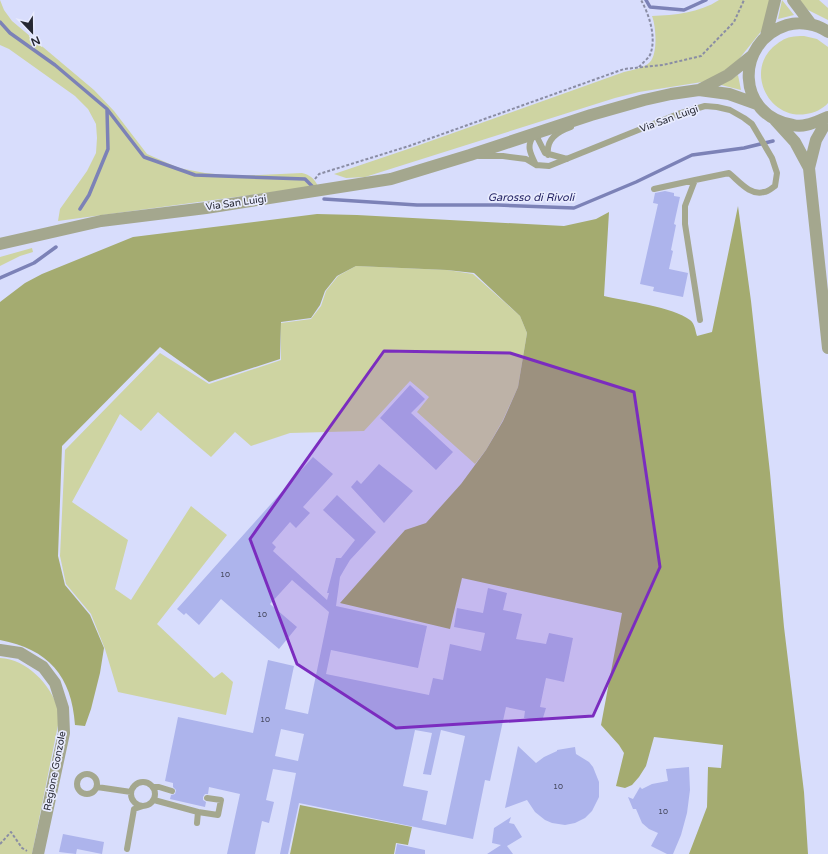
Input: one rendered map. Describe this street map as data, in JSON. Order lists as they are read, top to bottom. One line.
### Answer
{"streets":{"street":["Via San Luigi","Regione Gonzole"]},"water":["Garosso di Rivoli"],"house_numbers":["10","10","10","10","10"],"north":"bottom"}
